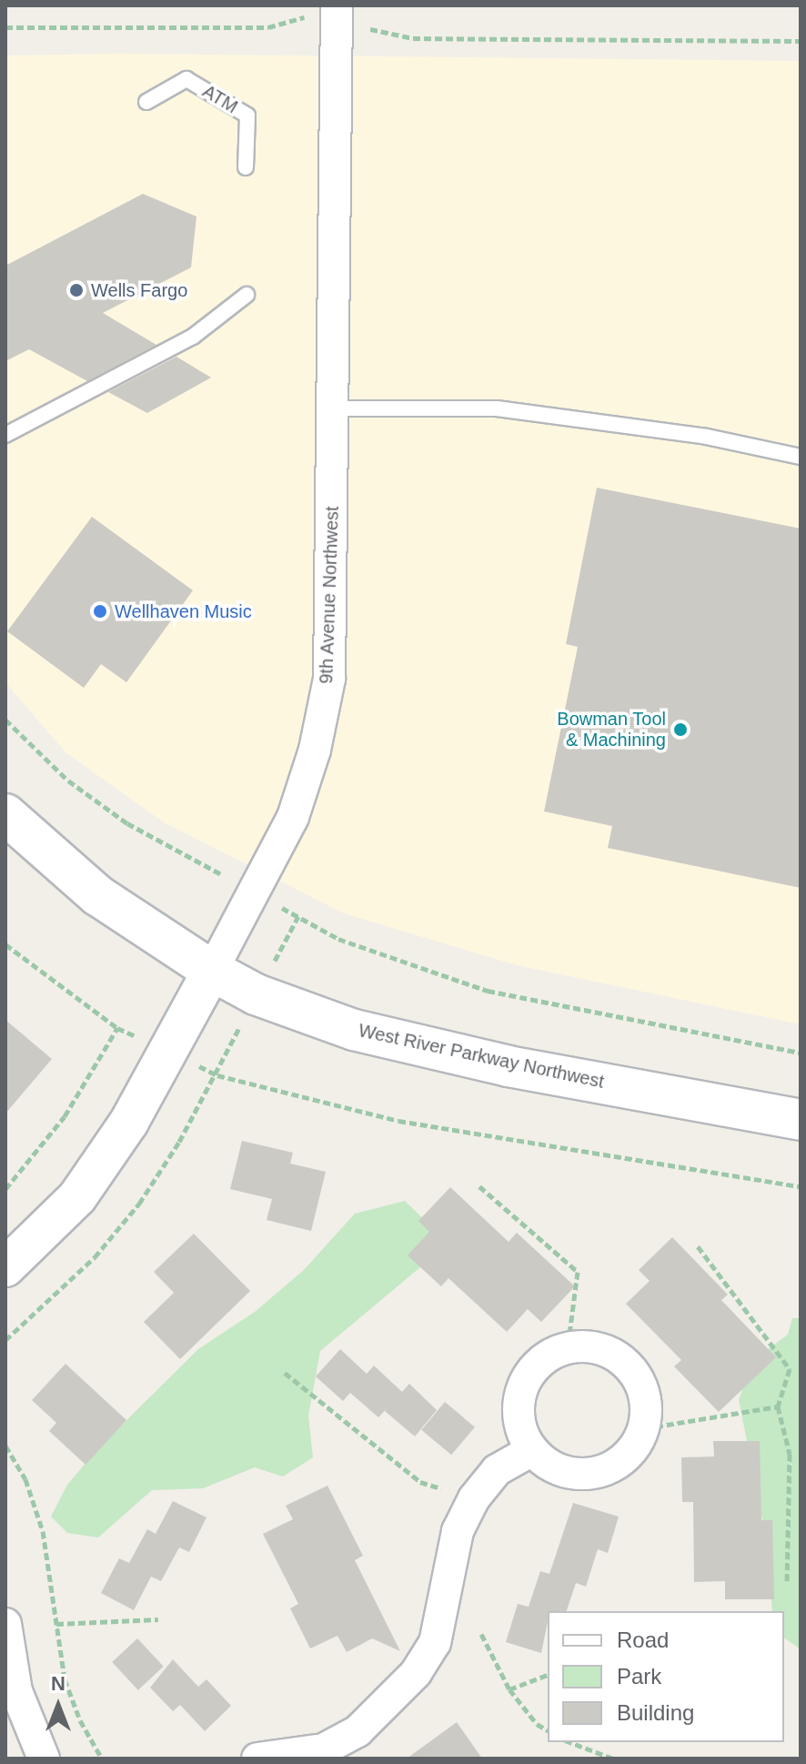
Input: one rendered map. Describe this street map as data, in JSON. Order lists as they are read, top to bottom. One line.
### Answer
{"streets":{"main road":["West River Parkway Northwest"],"street":["9th Avenue Northwest"],"lane":["ATM"]},"crossings":[["9th Avenue Northwest","West River Parkway Northwest"]],"places":["Wells Fargo","Wellhaven Music","Bowman Tool & Machining"],"legend":["Road","Park","Building"],"north":"top"}
